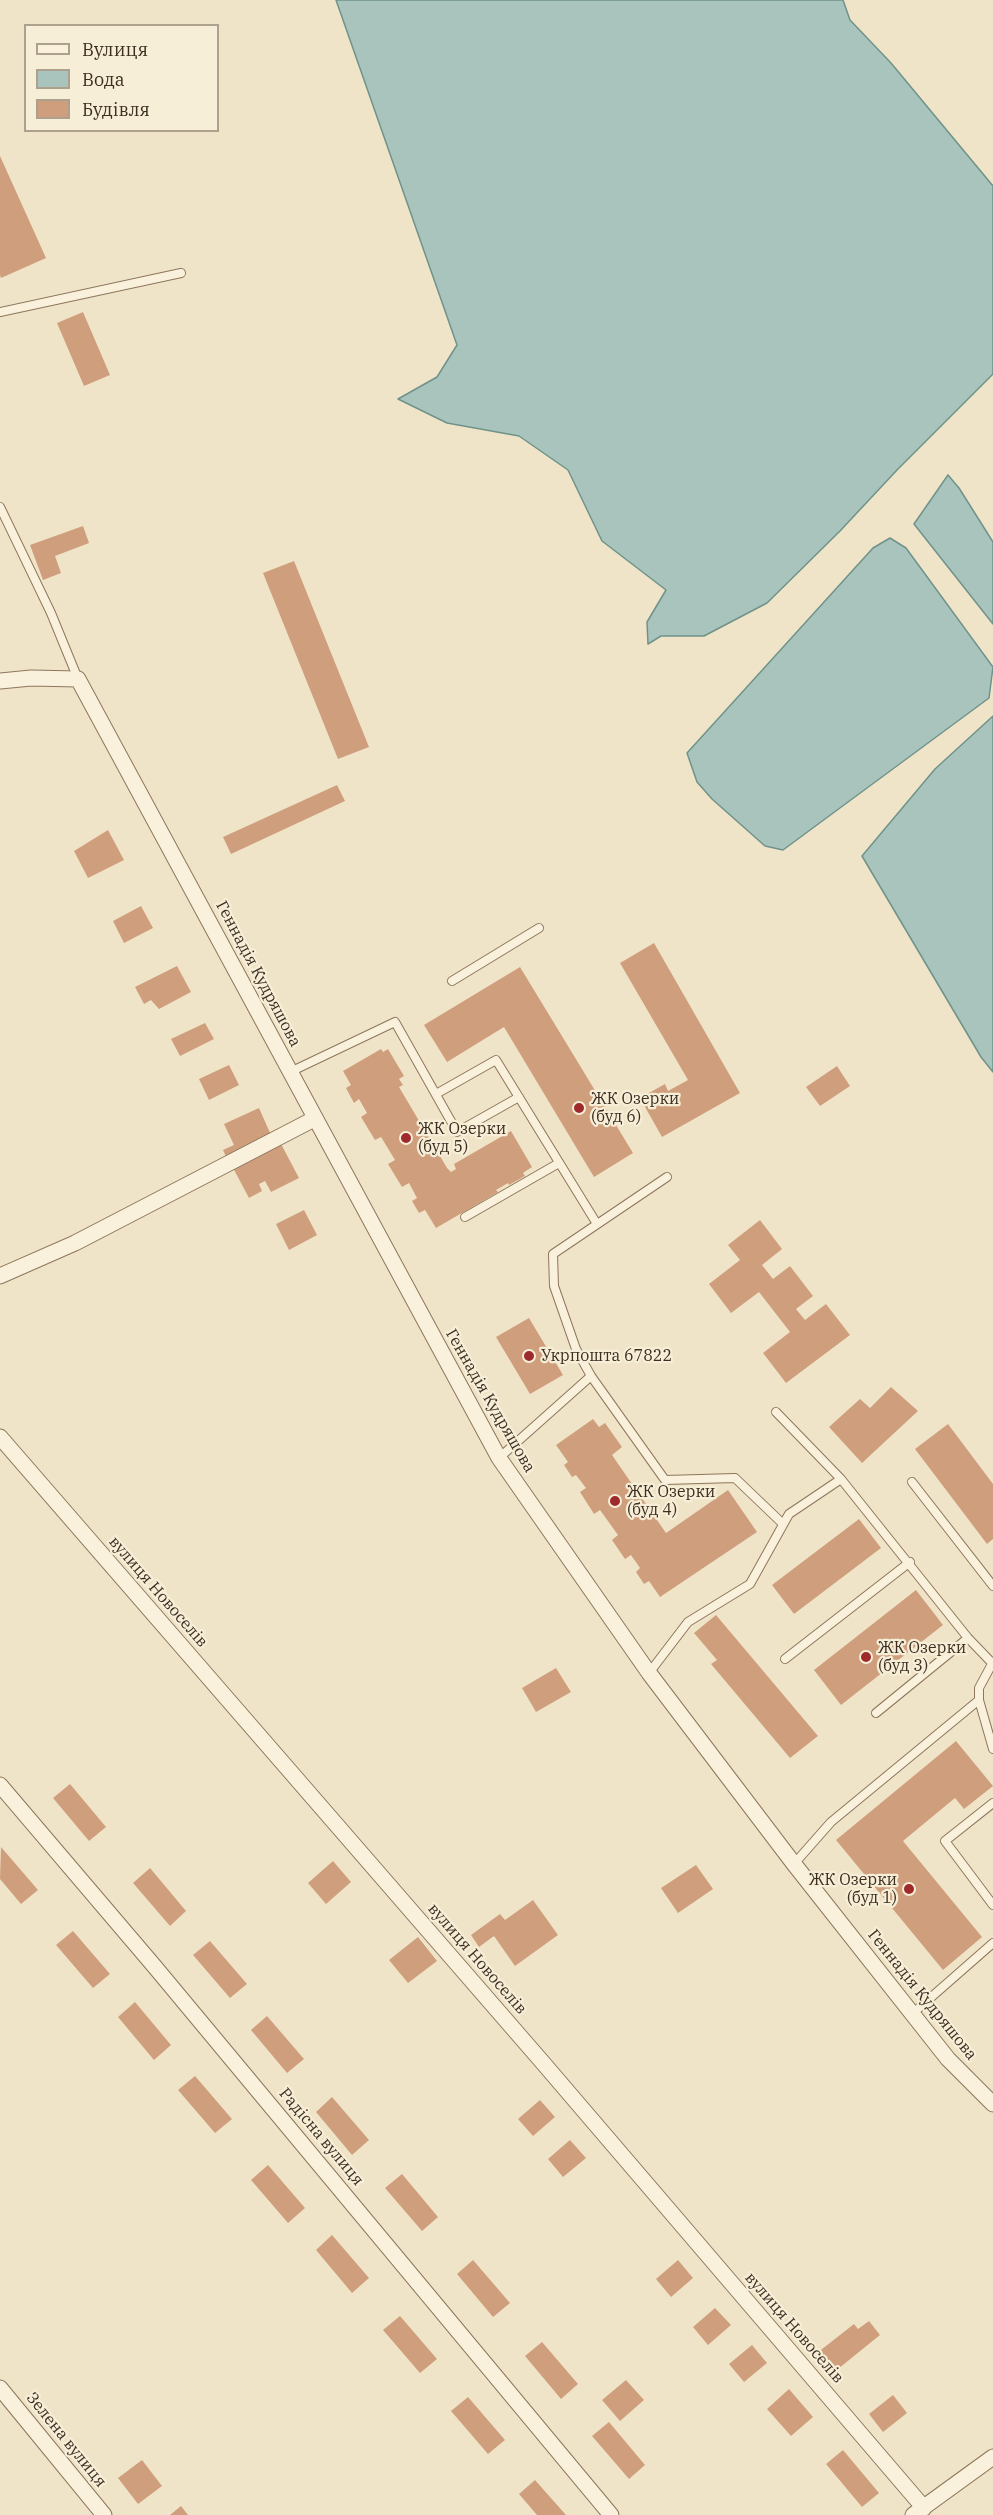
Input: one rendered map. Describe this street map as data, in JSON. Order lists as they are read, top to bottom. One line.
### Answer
{"streets":{"street":["Геннадія Кудряшова","вулиця Новоселів","Радісна вулиця","Зелена вулиця"]},"places":["ЖК Озерки (буд 6)","ЖК Озерки (буд 5)","Укрпошта 67822","ЖК Озерки (буд 4)","ЖК Озерки (буд 3)","ЖК Озерки (буд 1)"],"legend":["Вулиця","Вода","Будівля"]}
